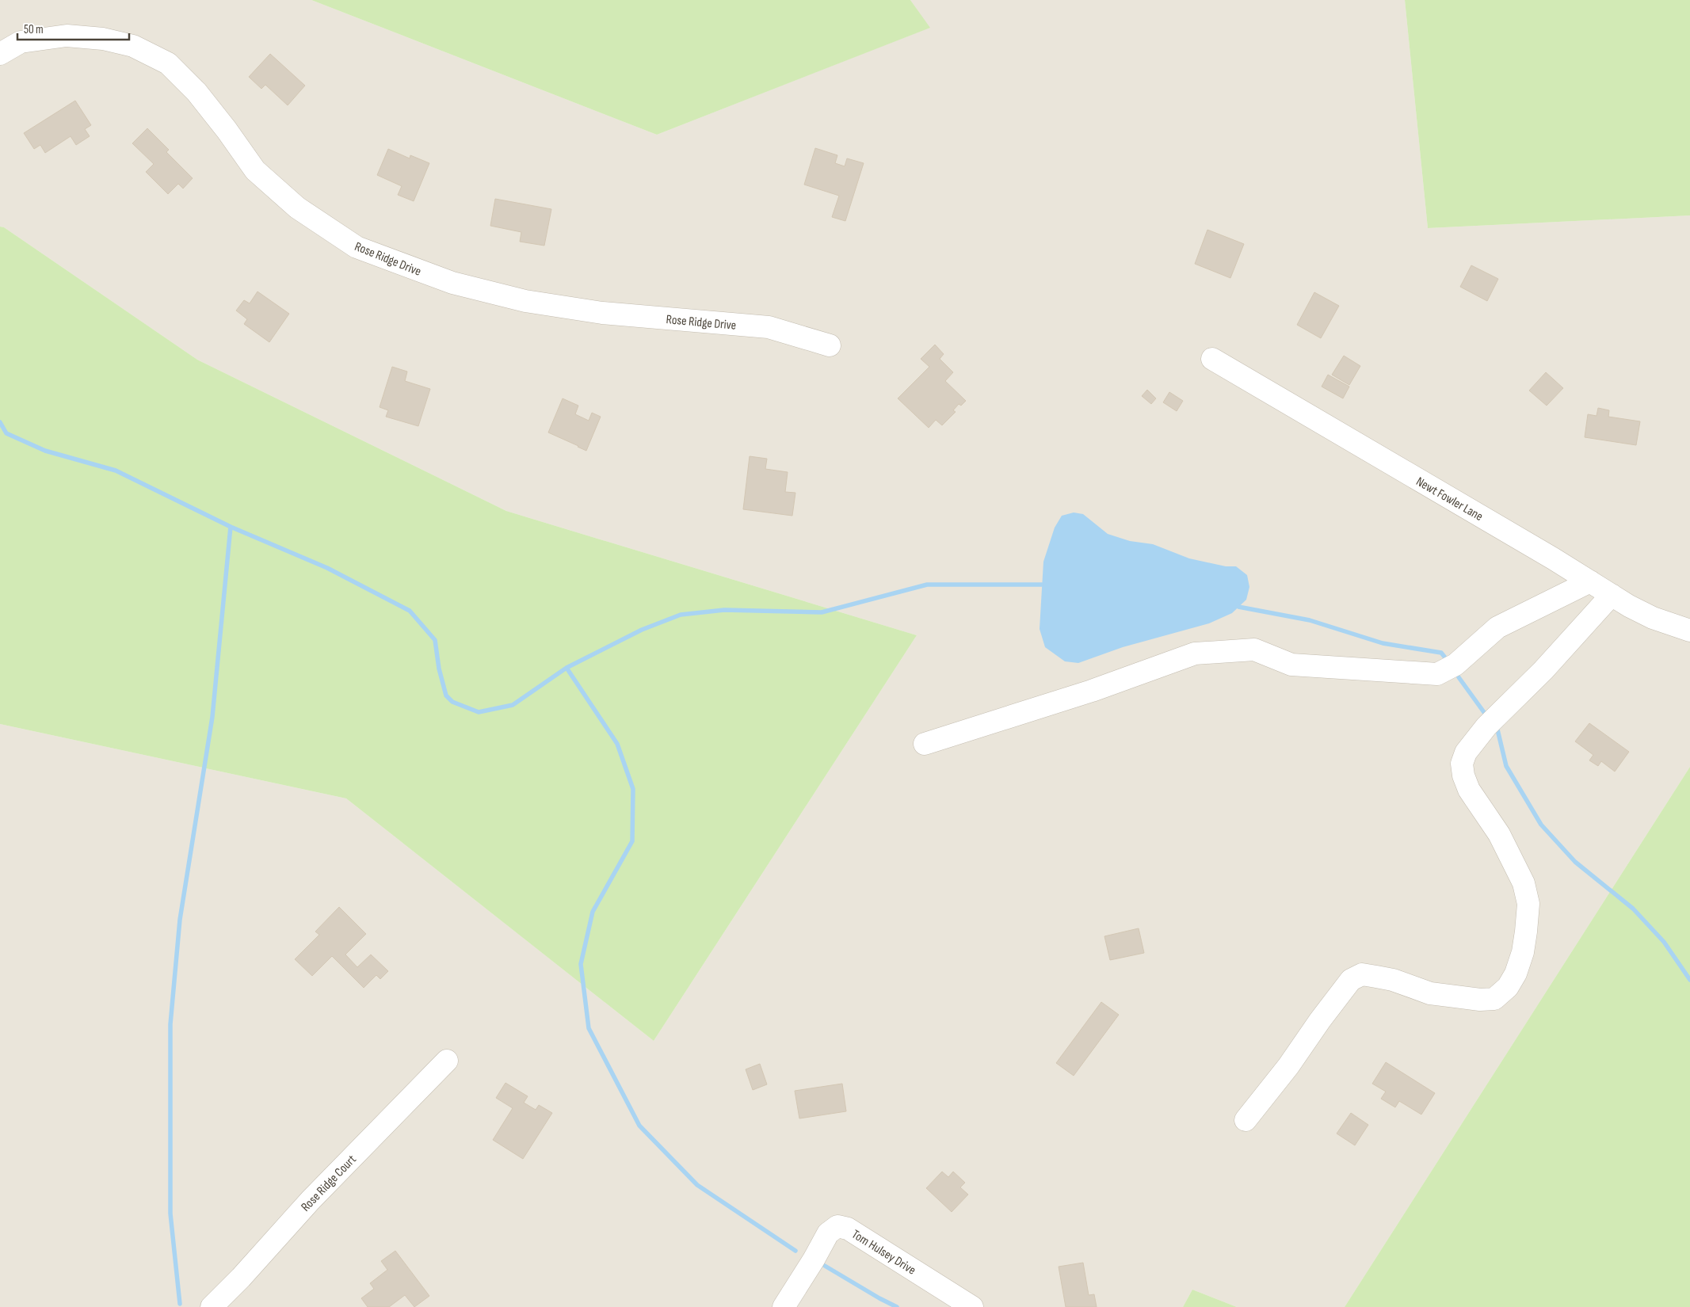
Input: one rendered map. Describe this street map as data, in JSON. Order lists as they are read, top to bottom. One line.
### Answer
{"streets":{"street":["Rose Ridge Drive","Newt Fowler Lane","Rose Ridge Court","Tom Hulsey Drive"]},"scale_bar":"50 m"}
